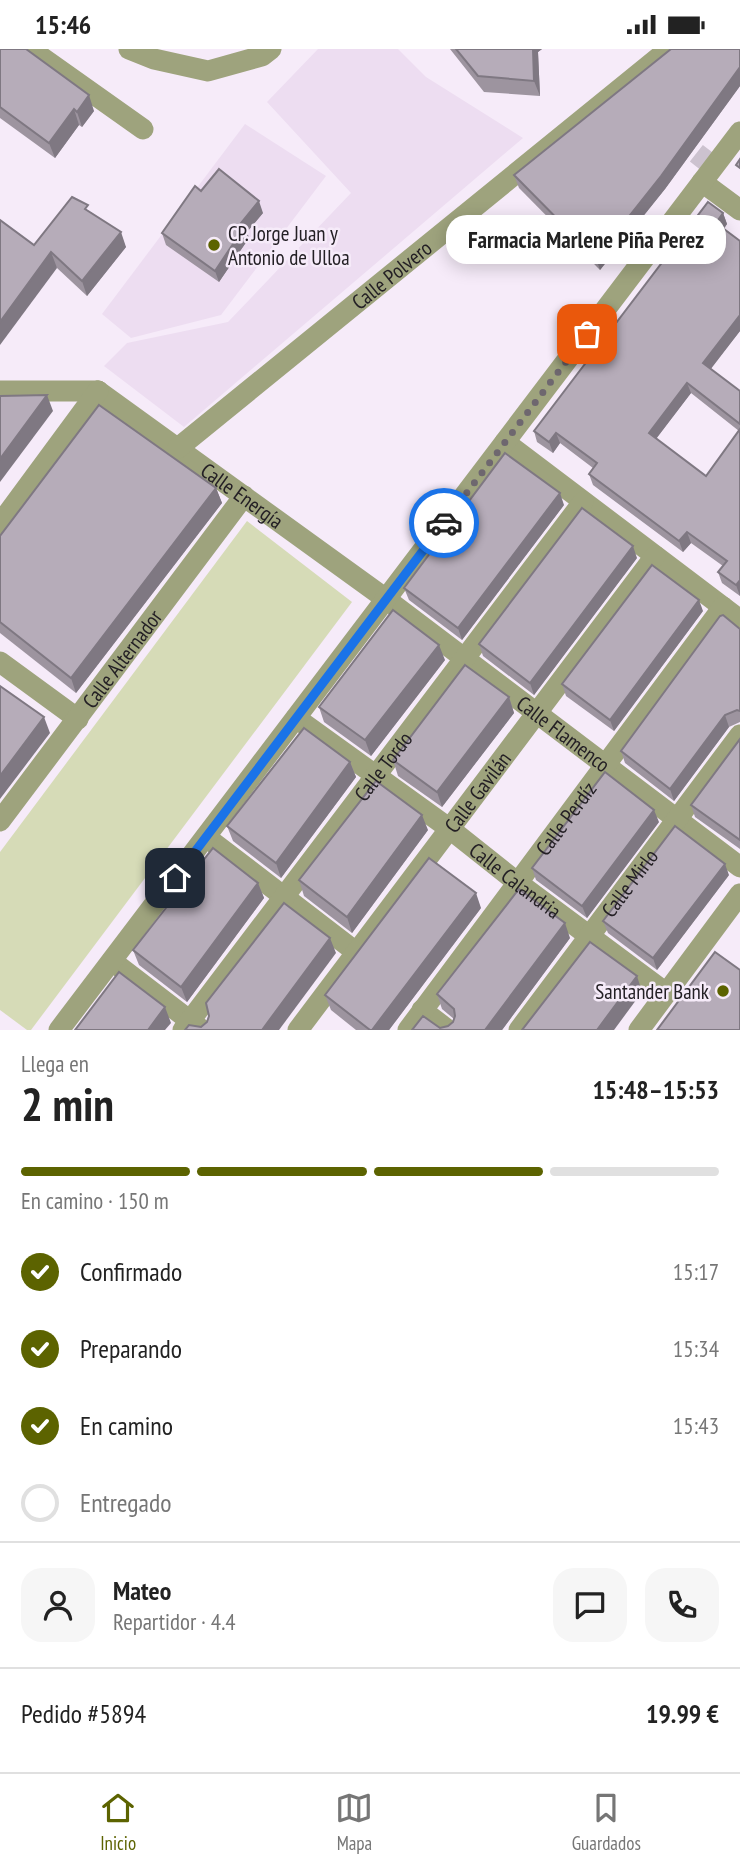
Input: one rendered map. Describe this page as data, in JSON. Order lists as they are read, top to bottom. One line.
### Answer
{"streets":{"street":["Calle Polvero","Calle Energía","Calle Alternador","Calle Flamenco","Calle Tordo","Calle Gavilán","Calle Perdíz","Calle Calandria","Calle Mirlo"]},"crossings":[["Calle Polvero","Calle Energía"],["Calle Energía","Calle Alternador"],["Calle Energía","Calle Flamenco"],["Calle Flamenco","Calle Tordo"],["Calle Flamenco","Calle Gavilán"],["Calle Flamenco","Calle Perdíz"],["Calle Flamenco","Calle Mirlo"],["Calle Tordo","Calle Calandria"],["Calle Gavilán","Calle Calandria"],["Calle Perdíz","Calle Calandria"],["Calle Calandria","Calle Mirlo"]],"places":["CP. Jorge Juan y Antonio de Ulloa","Farmacia Marlene Piña Perez","Santander Bank"],"page":{"status":"15:46","bubble":"Farmacia Marlene Piña Perez","heading":["2 min","Llega en","15:48–15:53"],"panel":["Mateo","Repartidor · 4.4","Pedido #5894","19.99 €"],"bar":"En camino · 150 m","list":[["Confirmado","15:17"],["Preparando","15:34"],["En camino","15:43"],"Entregado"],"tabs":["Inicio","Mapa","Guardados"]}}
